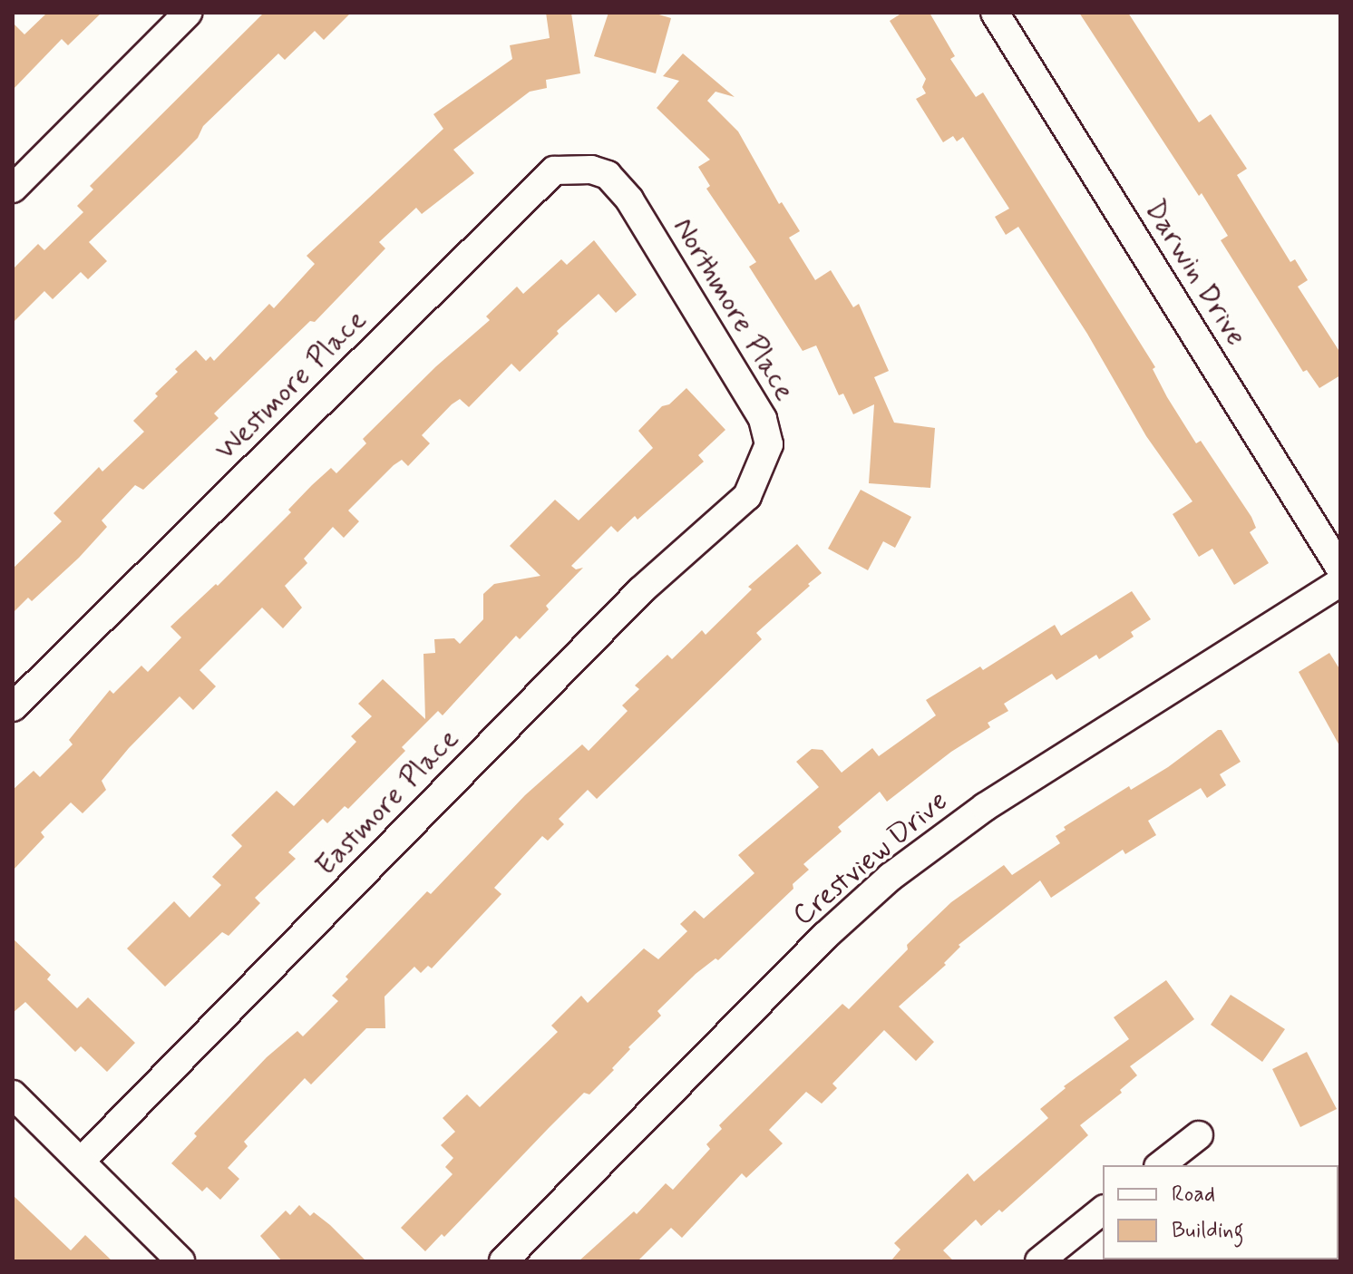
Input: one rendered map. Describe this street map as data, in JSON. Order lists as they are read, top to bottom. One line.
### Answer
{"streets":{"street":["Darwin Drive","Northmore Place","Westmore Place","Eastmore Place","Crestview Drive"]},"crossings":[["Northmore Place","Westmore Place"],["Northmore Place","Eastmore Place"]],"legend":["Road","Building"]}
